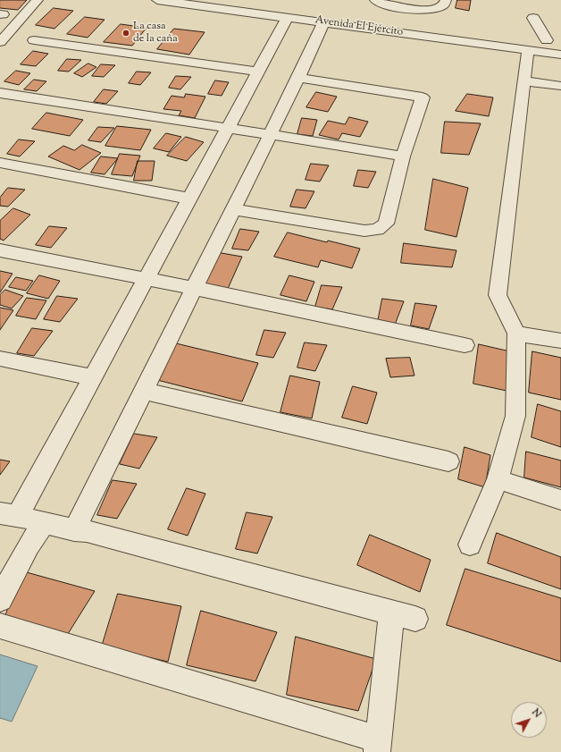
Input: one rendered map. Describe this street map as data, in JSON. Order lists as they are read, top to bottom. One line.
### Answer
{"streets":{"street":["Avenida El Ejército"]},"places":["La casa de la caña"],"north":"top right"}
